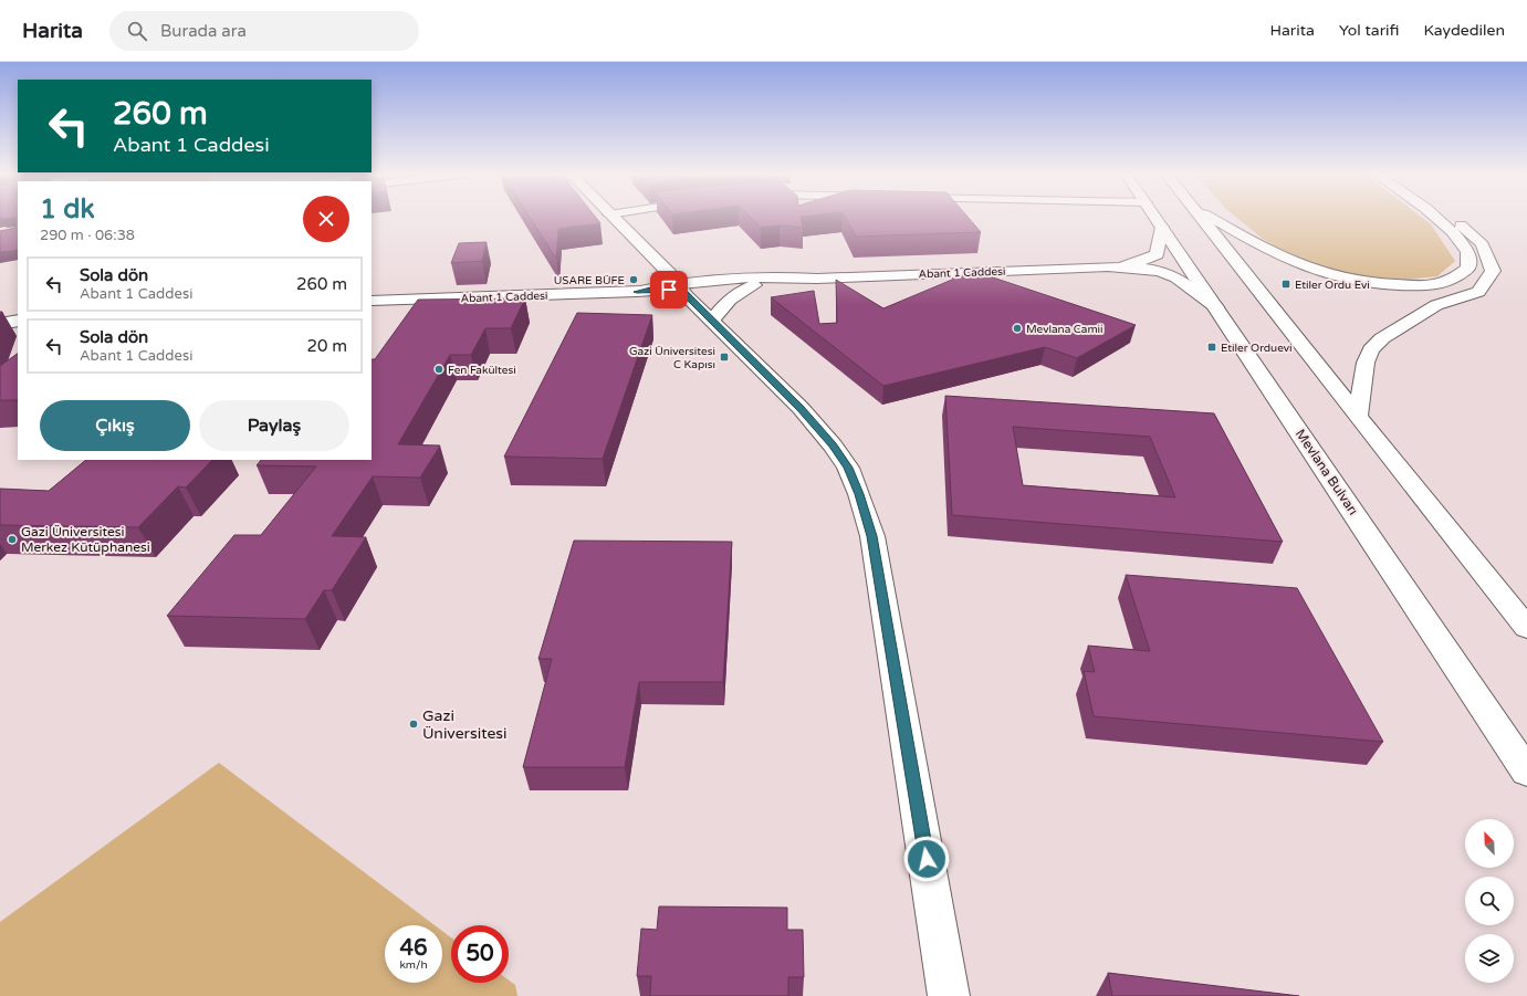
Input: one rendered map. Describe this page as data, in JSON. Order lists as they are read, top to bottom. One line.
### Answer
{"streets":{"main road":["Abant 1 Caddesi","Mevlana Bulvarı"]},"crossings":[["Abant 1 Caddesi","Mevlana Bulvarı"]],"places":{"other":["USARE BÜFE","Mevlana Camii","Fen Fakültesi","Gazi Üniversitesi Merkez Kütüphanesi","Gazi Üniversitesi"],"transit":["Etiler Ordu Evi","Etiler Orduevi","Gazi Üniversitesi C Kapısı"]},"north":"top left","page":{"header":"Harita","search":"Burada ara","nav":["Harita","Yol tarifi","Kaydedilen"],"turn":["260 m","Abant 1 Caddesi"],"heading":["1 dk","290 m · 06:38"],"list":[{"name":"Sola dön","note":"Abant 1 Caddesi","value":"260 m"},{"name":"Sola dön","note":"Abant 1 Caddesi","value":"20 m"}],"buttons":["Çıkış","Paylaş"],"speed":"46 km/h","limit":"50"}}
